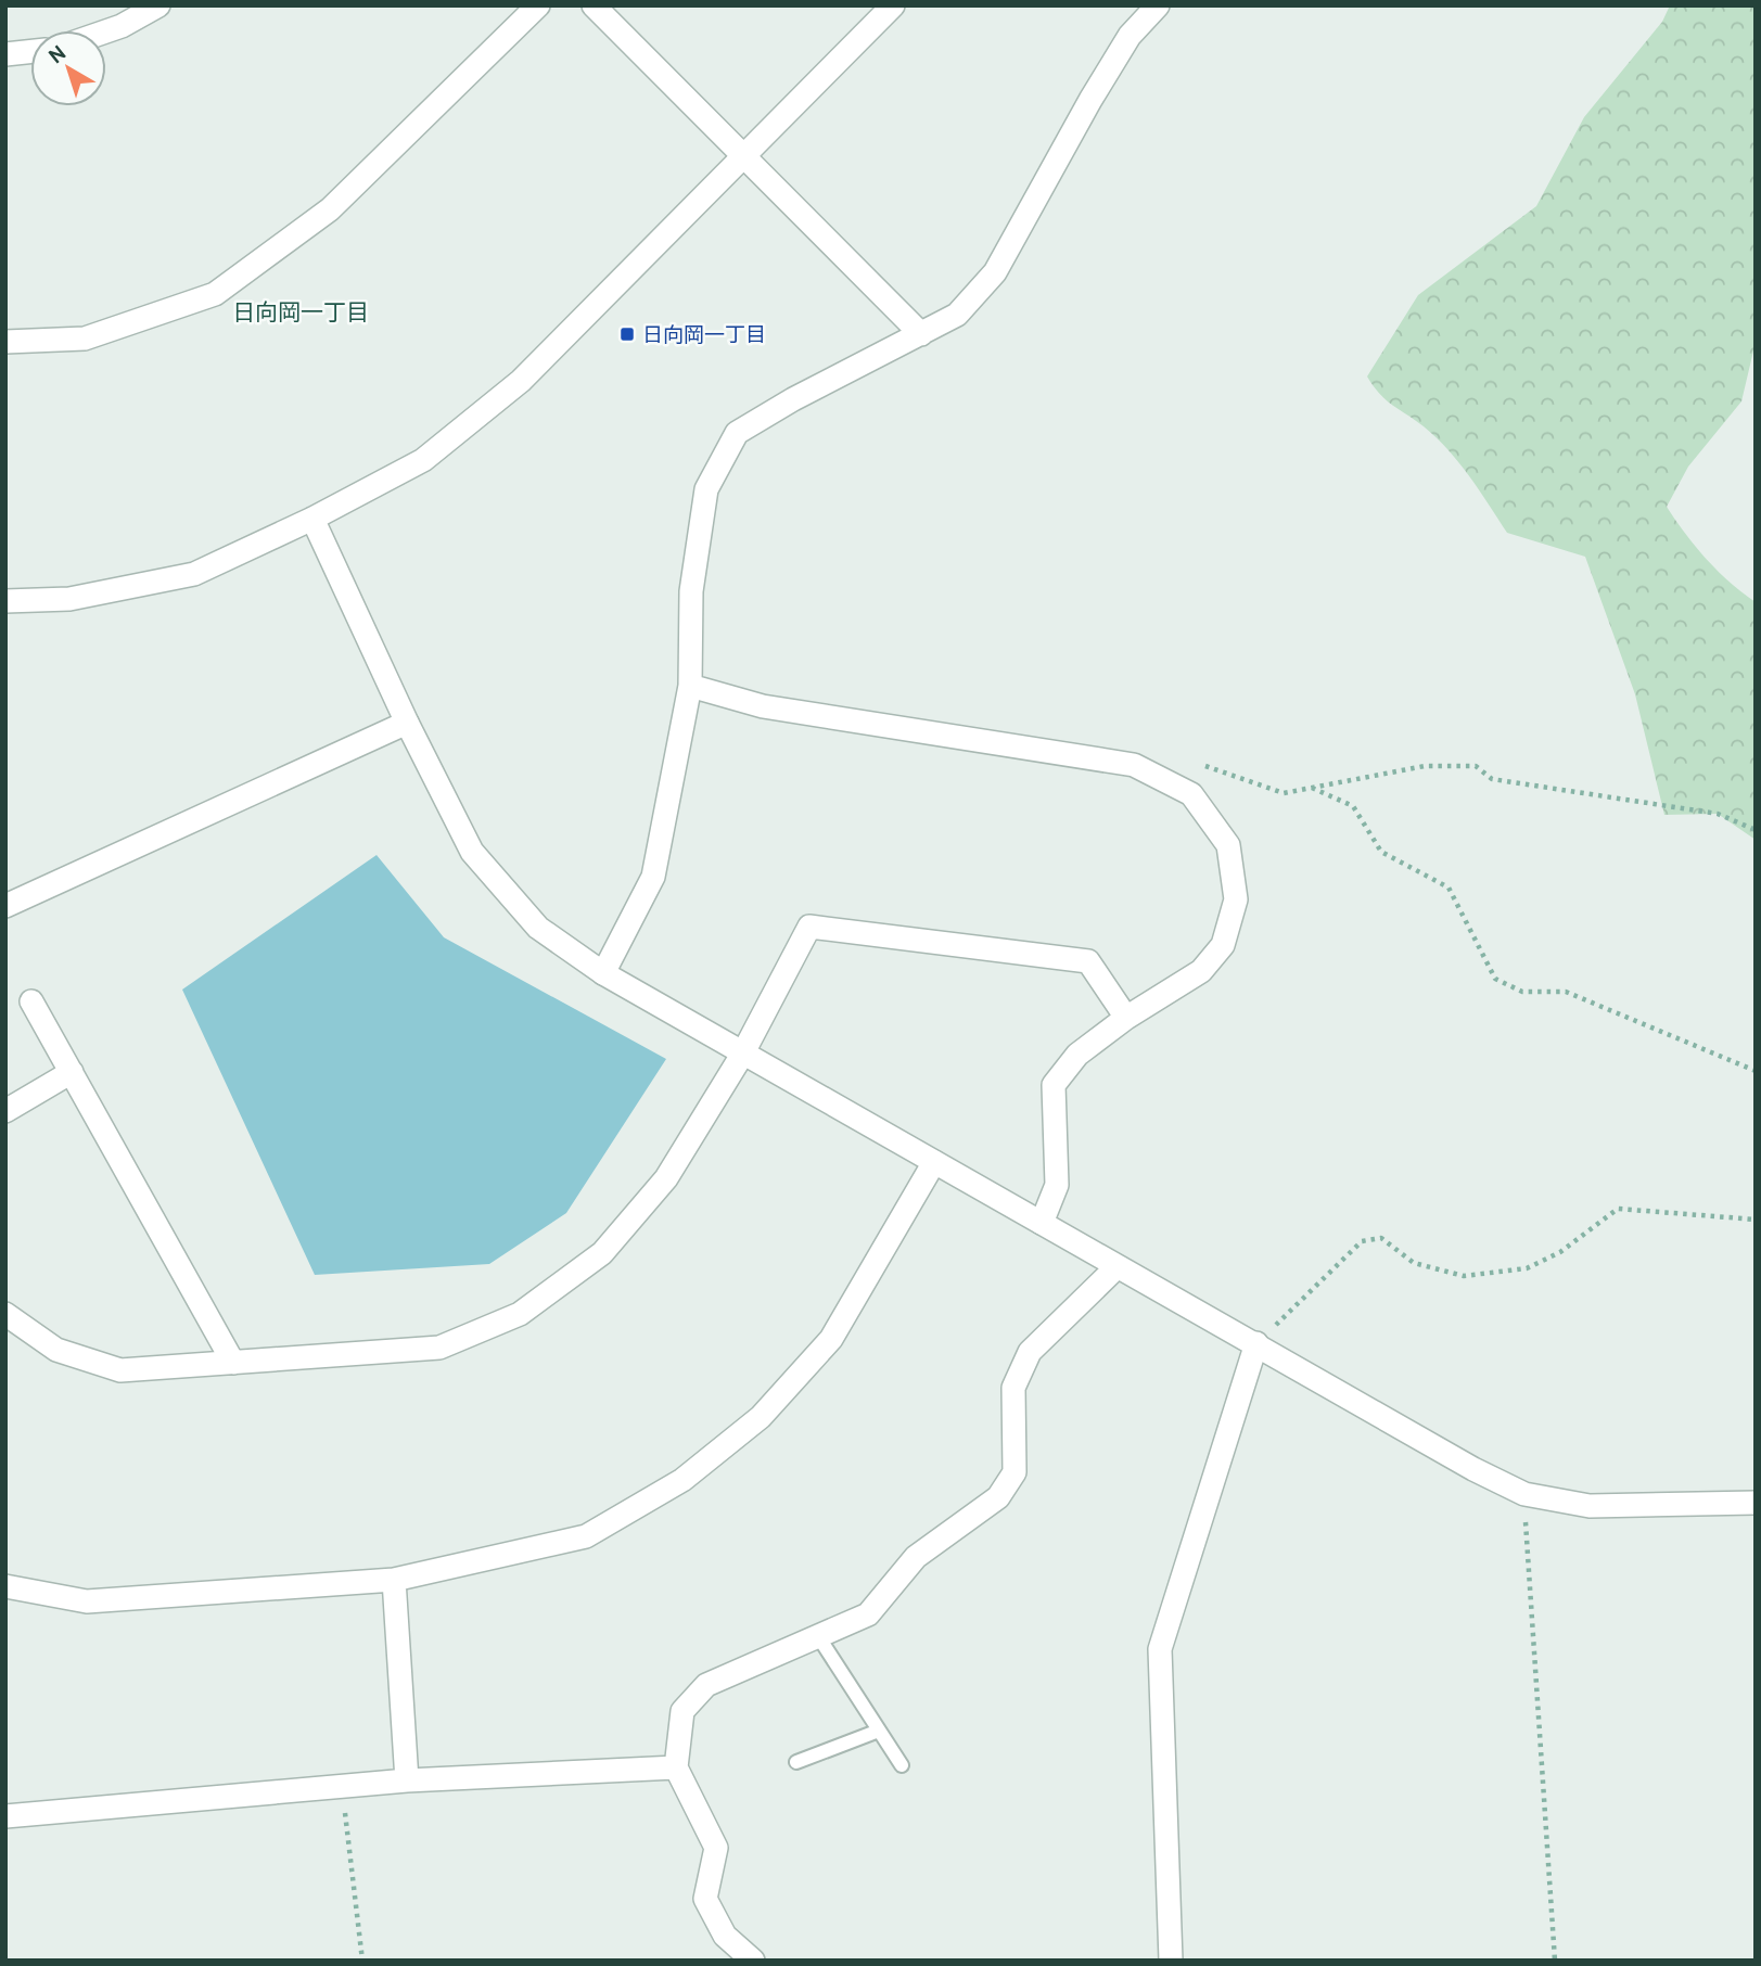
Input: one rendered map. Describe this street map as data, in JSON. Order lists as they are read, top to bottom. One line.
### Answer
{"districts":["日向岡一丁目"],"places":{"transit":["日向岡一丁目"]},"north":"top left"}
